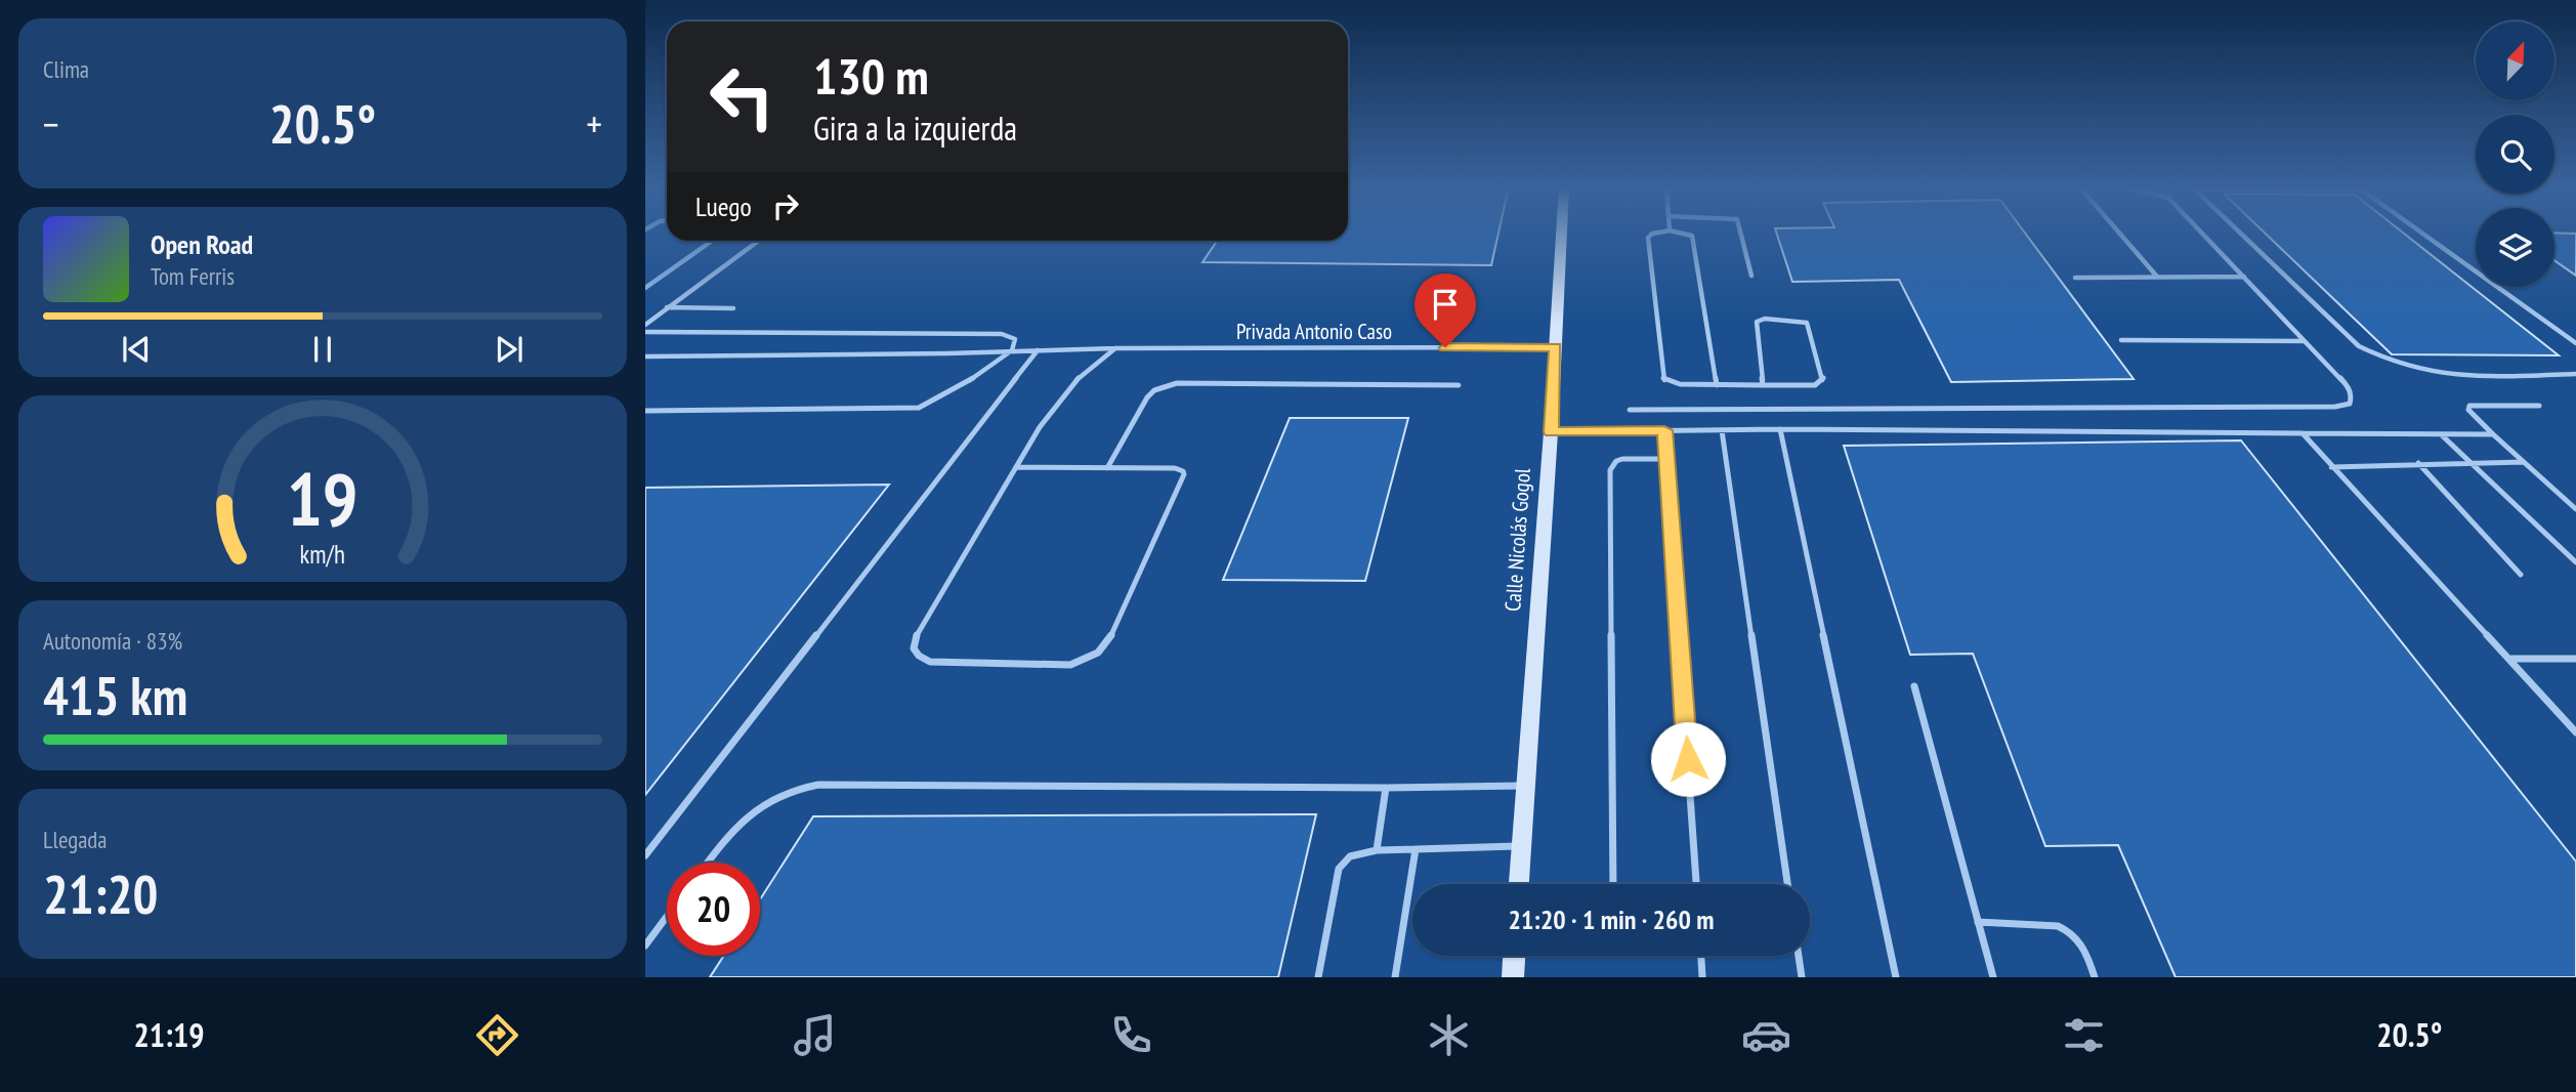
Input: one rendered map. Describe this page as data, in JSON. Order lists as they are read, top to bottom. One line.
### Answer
{"streets":{"street":["Calle Nicolás Gogol"],"lane":["Privada Antonio Caso"]},"crossings":[["Privada Antonio Caso","Calle Nicolás Gogol"]],"north":"top right","page":{"tile":["Clima",["Autonomía · 83%","415 km"],["Llegada","21:20"]],"turn":["130 m","Gira a la izquierda"],"heat":["−","20.5°","+"],"then":"Luego","song":["Open Road","Tom Ferris"],"limit":"20","trip":"21:20 · 1 min · 260 m","tabs":["21:19","20.5°"],"gauge":["19","km/h"]}}
